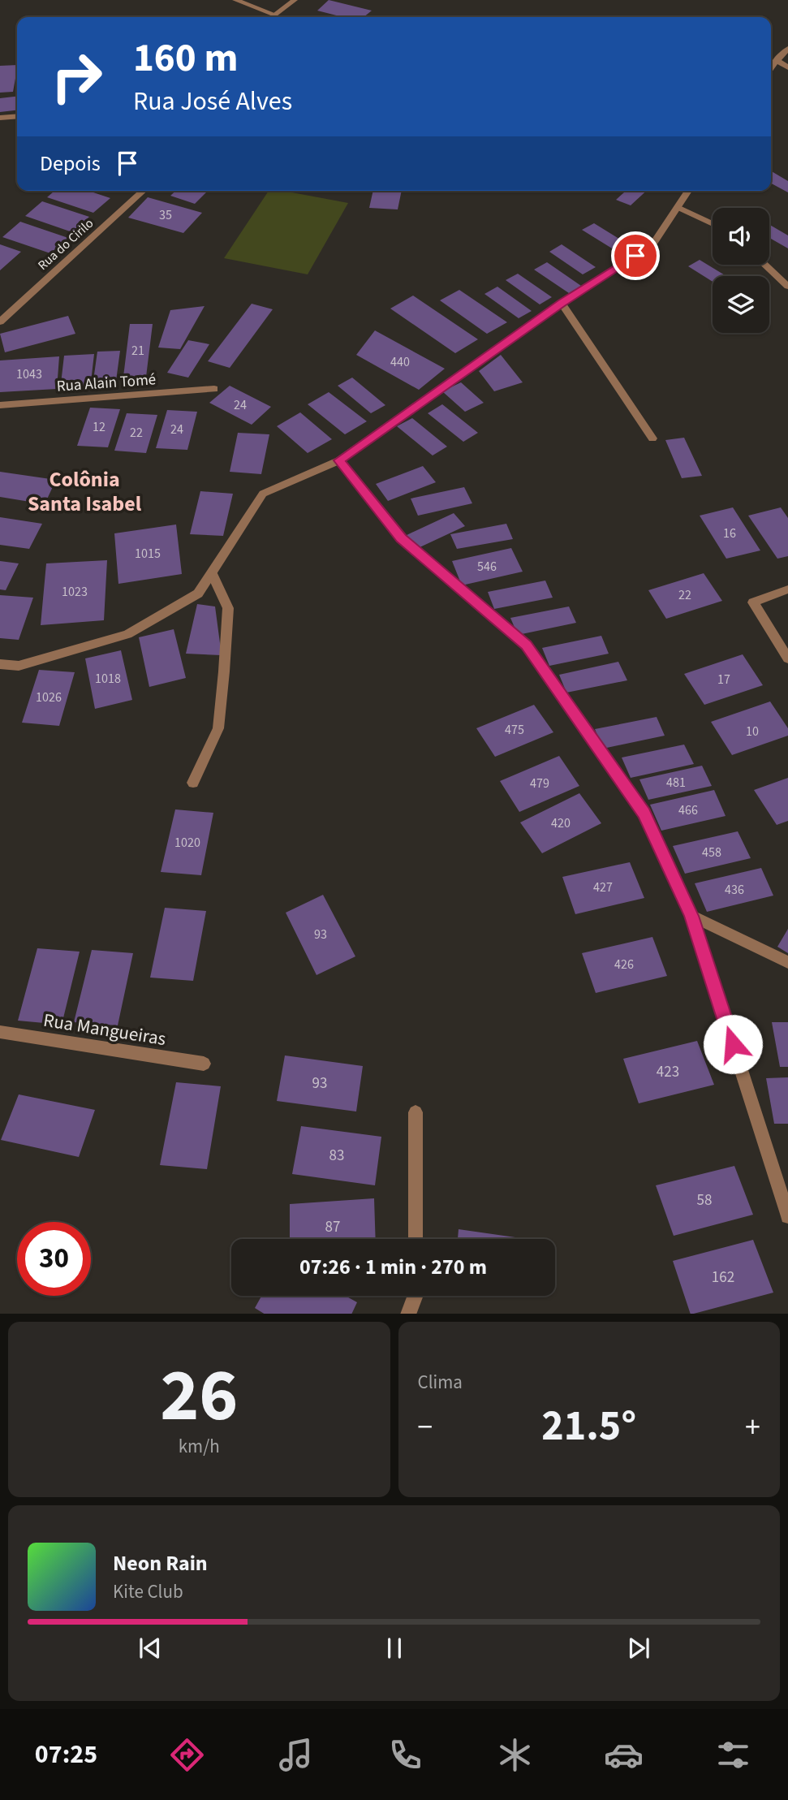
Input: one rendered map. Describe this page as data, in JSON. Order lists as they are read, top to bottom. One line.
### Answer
{"streets":{"street":["Rua do Cirilo","Rua Alain Tomé","Rua Mangueiras"]},"districts":["Colônia Santa Isabel"],"house_numbers":["35","21","440","1043","24","12","24","22","16","1015","546","1023","22","1018","17","1026","475","10","481","479","466","420","1020","458","427","436","93","426","423","93","83","58","87","162"],"page":{"turn":["160 m","Rua José Alves"],"then":"Depois","limit":"30","trip":"07:26 · 1 min · 270 m","tile":[["26","km/h"],"Clima"],"heat":["−","21.5°","+"],"song":["Neon Rain","Kite Club"],"tabs":"07:25"}}
